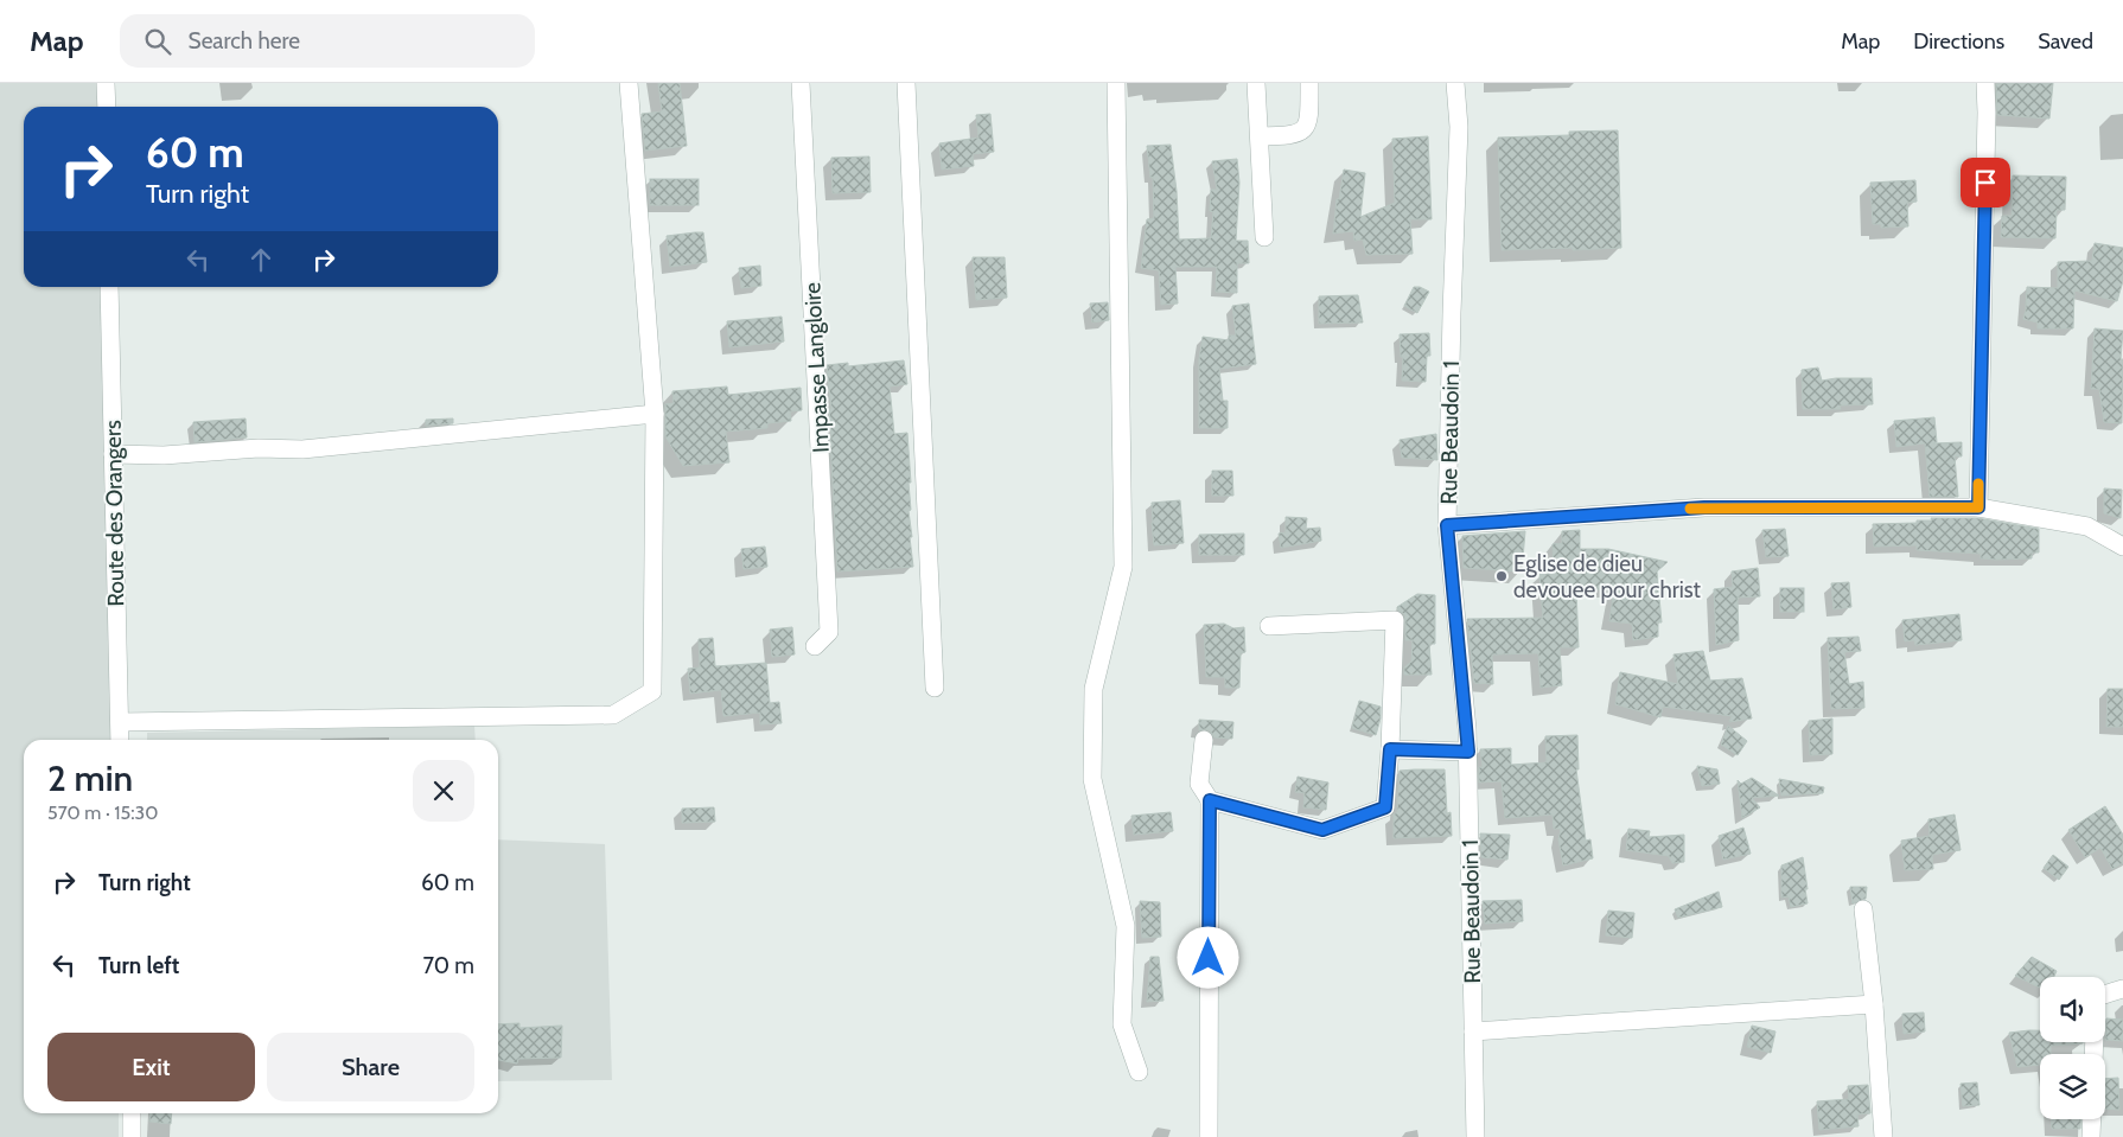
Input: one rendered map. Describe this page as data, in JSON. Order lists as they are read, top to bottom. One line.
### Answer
{"streets":{"street":["Impasse Langloire","Rue Beaudoin 1","Route des Orangers"]},"places":["Eglise de dieu devouee pour christ"],"page":{"header":"Map","search":"Search here","nav":["Map","Directions","Saved"],"turn":["60 m","Turn right"],"heading":["2 min","570 m · 15:30"],"list":[{"name":"Turn right","value":"60 m"},{"name":"Turn left","value":"70 m"}],"buttons":["Exit","Share"]}}
